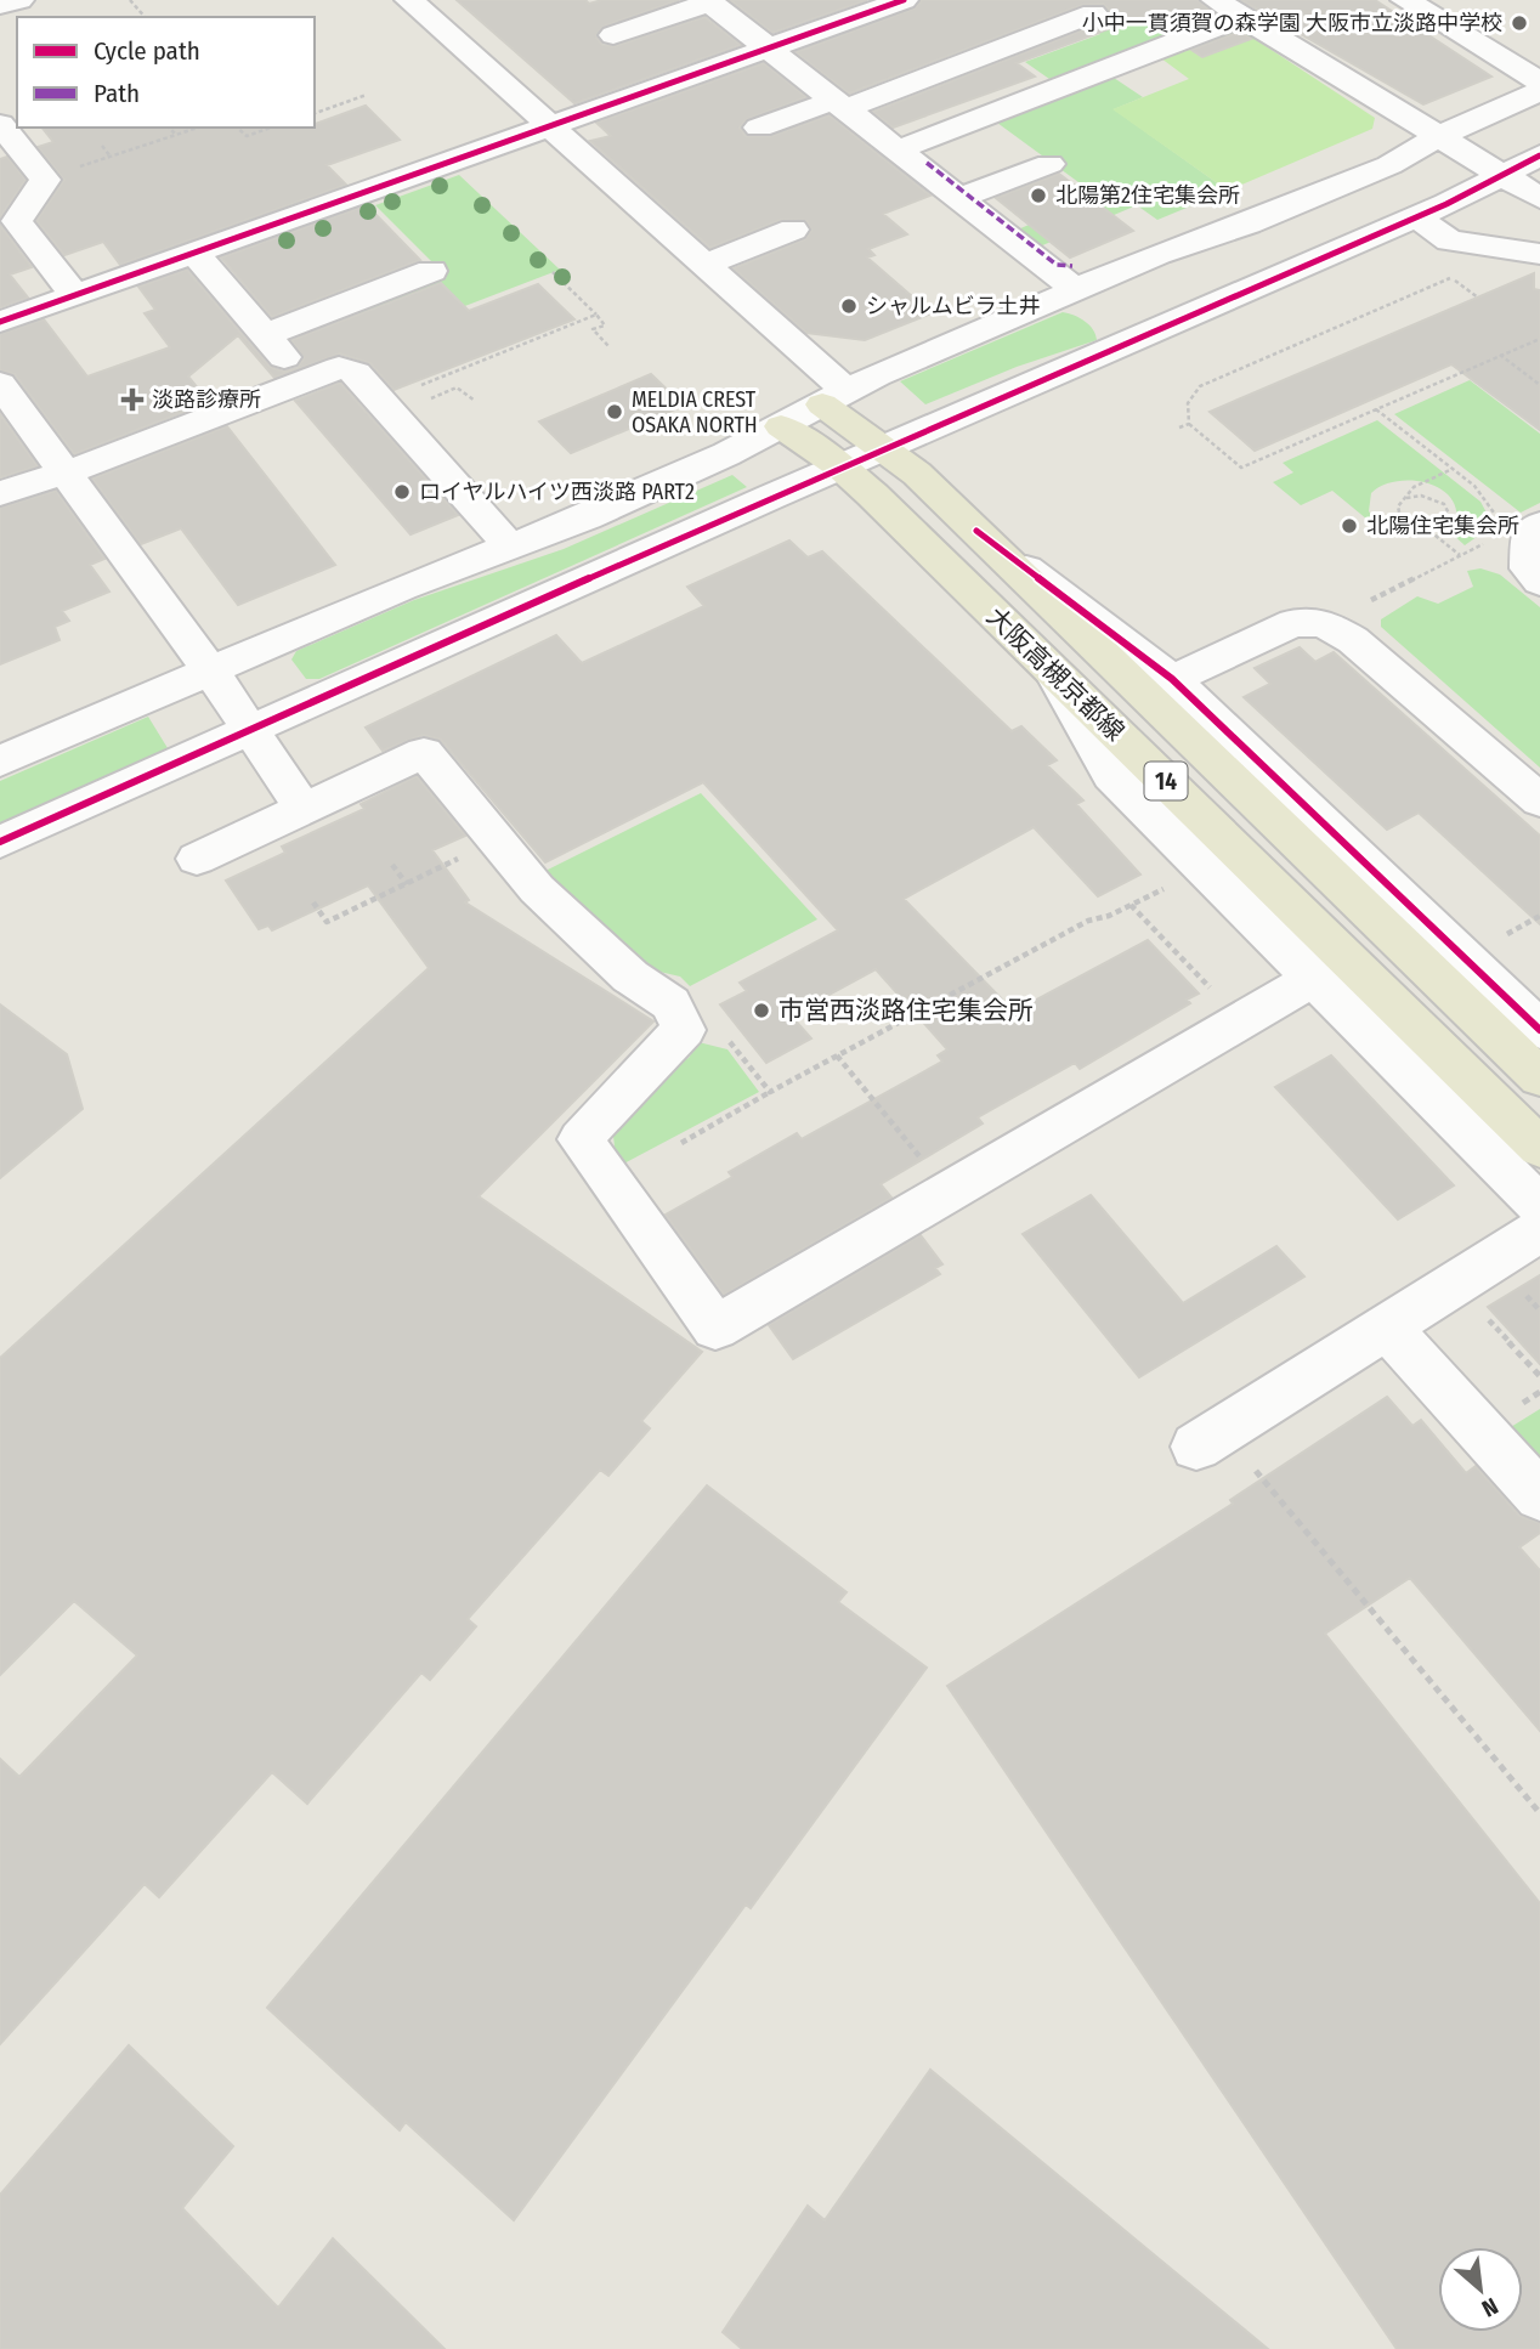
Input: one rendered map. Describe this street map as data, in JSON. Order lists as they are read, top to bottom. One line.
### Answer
{"streets":{"main road":["大阪高槻京都線","14"]},"places":{"other":["小中一貫須賀の森学園 大阪市立淡路中学校","北陽第2住宅集会所","シャルムビラ土井","MELDIA CREST OSAKA NORTH","ロイヤルハイツ西淡路 PART2","北陽住宅集会所","市営西淡路住宅集会所"],"health":["淡路診療所"]},"legend":["Cycle path","Path"],"north":"bottom right"}
